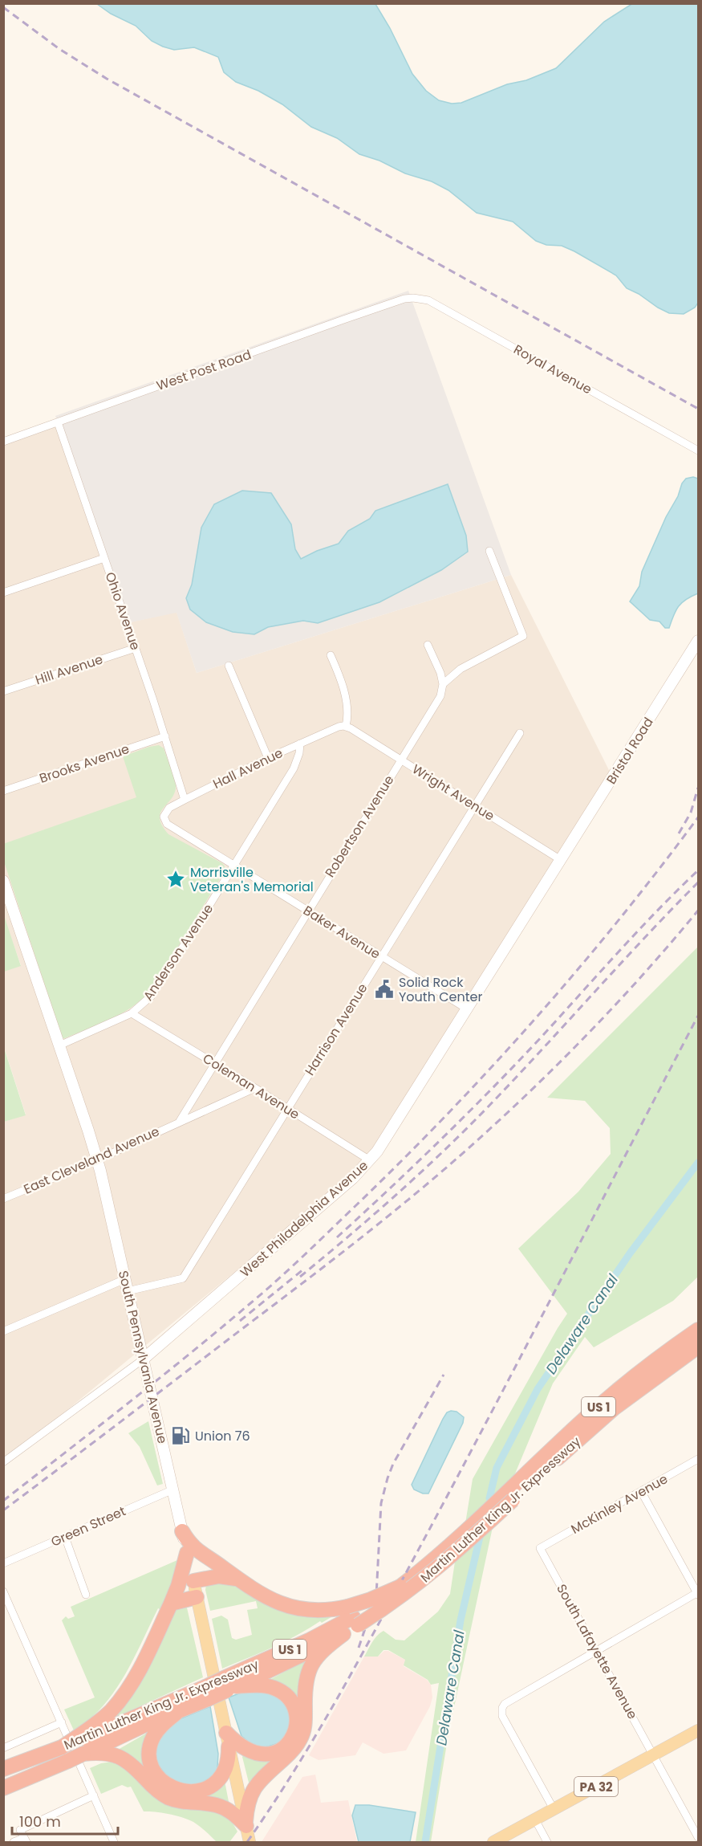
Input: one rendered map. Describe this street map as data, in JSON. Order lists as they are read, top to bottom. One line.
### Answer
{"streets":{"highway":["US 1","Martin Luther King Jr. Expressway"],"main road":["Bristol Road","West Philadelphia Avenue","South Pennsylvania Avenue","PA 32"],"street":["Royal Avenue","West Post Road","Ohio Avenue","Hill Avenue","Brooks Avenue","Hall Avenue","Wright Avenue","Robertson Avenue","Baker Avenue","Anderson Avenue","Harrison Avenue","Coleman Avenue","East Cleveland Avenue","McKinley Avenue","Green Street","South Lafayette Avenue"]},"crossings":[["Royal Avenue","West Post Road"],["West Post Road","Ohio Avenue"],["Ohio Avenue","Hill Avenue"],["Ohio Avenue","Brooks Avenue"],["Ohio Avenue","Hall Avenue"],["Bristol Road","Wright Avenue"],["Bristol Road","West Philadelphia Avenue"],["Hall Avenue","Wright Avenue"],["Hall Avenue","Baker Avenue"],["Hall Avenue","Anderson Avenue"],["Wright Avenue","Robertson Avenue"],["Wright Avenue","Harrison Avenue"],["Wright Avenue","West Philadelphia Avenue"],["Robertson Avenue","Baker Avenue"],["Robertson Avenue","Coleman Avenue"],["Robertson Avenue","East Cleveland Avenue"],["Baker Avenue","Anderson Avenue"],["Baker Avenue","Harrison Avenue"],["Baker Avenue","West Philadelphia Avenue"],["Anderson Avenue","Coleman Avenue"],["Anderson Avenue","South Pennsylvania Avenue"],["Harrison Avenue","Coleman Avenue"],["Harrison Avenue","South Pennsylvania Avenue"],["Coleman Avenue","East Cleveland Avenue"],["Coleman Avenue","West Philadelphia Avenue"],["East Cleveland Avenue","South Pennsylvania Avenue"],["West Philadelphia Avenue","South Pennsylvania Avenue"],["South Pennsylvania Avenue","Green Street"],["McKinley Avenue","South Lafayette Avenue"],["South Lafayette Avenue","PA 32"]],"water":["Delaware Canal"],"places":{"place":["Morrisville Veteran's Memorial"],"public building":["Solid Rock Youth Center"],"fuel station":["Union 76"]},"scale_bar":"100 m"}
